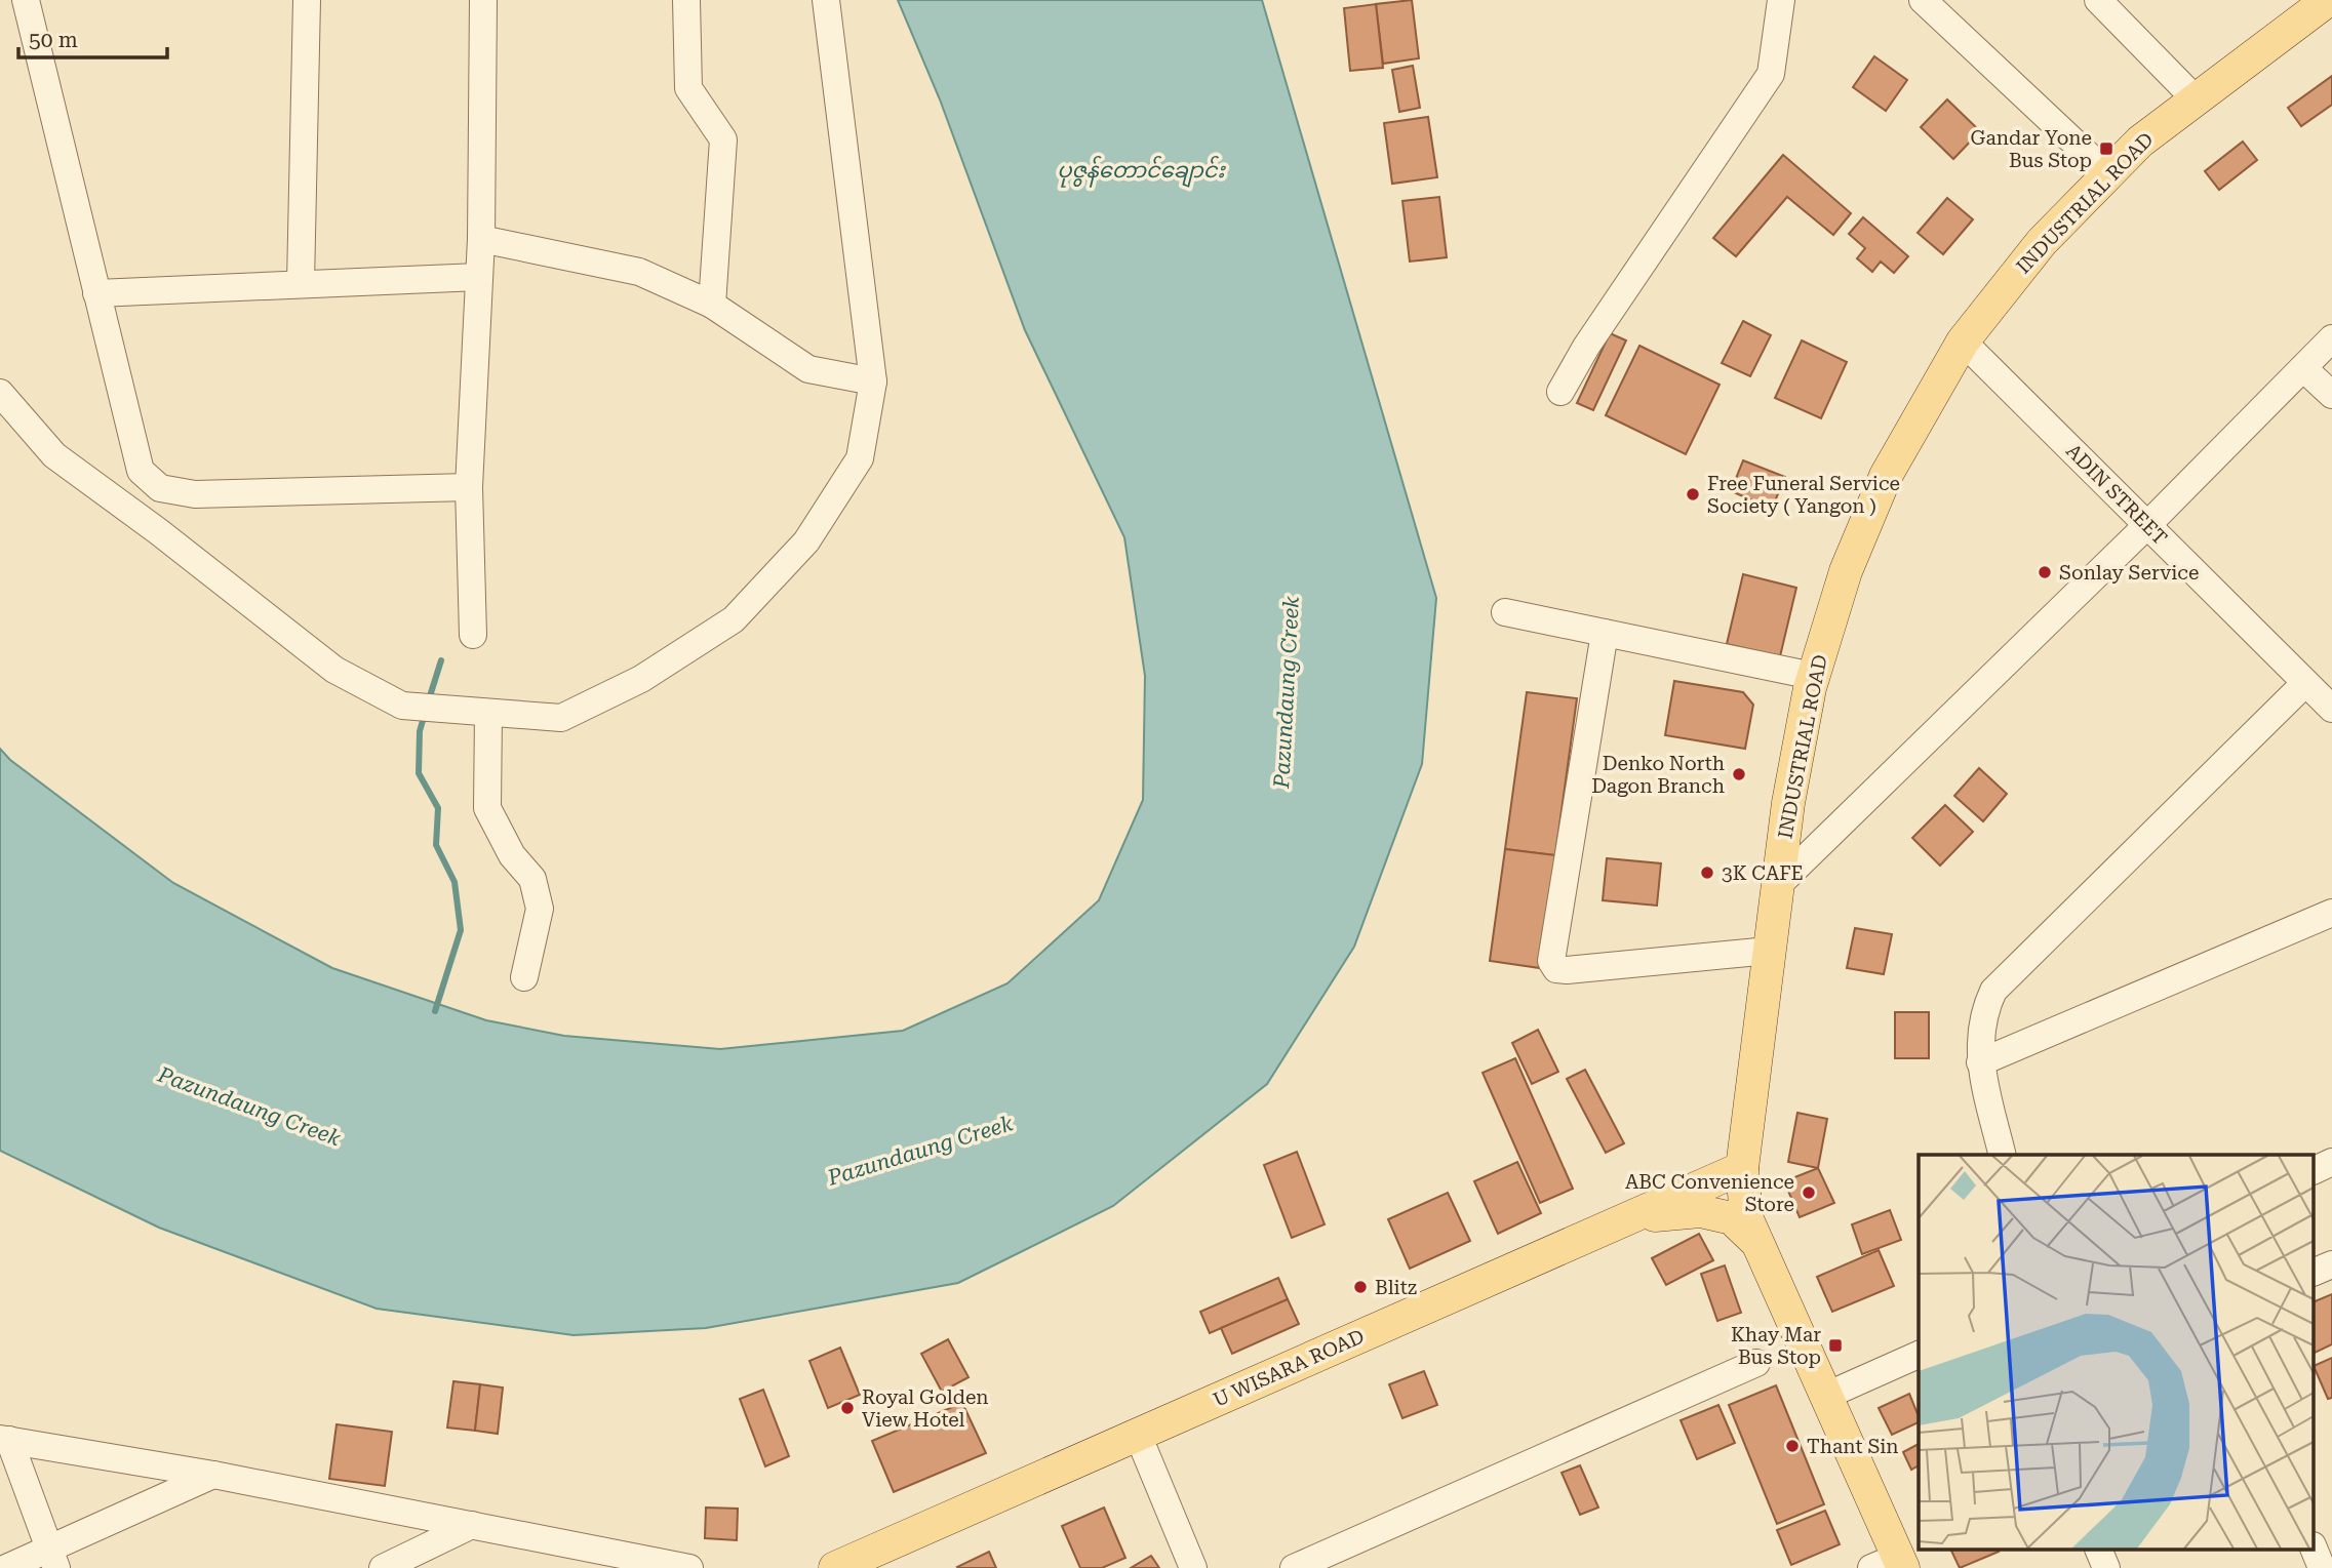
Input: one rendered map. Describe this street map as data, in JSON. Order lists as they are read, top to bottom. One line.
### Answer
{"streets":{"main road":["INDUSTRIAL ROAD","U WISARA ROAD"],"street":["ADIN STREET"]},"crossings":[["INDUSTRIAL ROAD","ADIN STREET"],["INDUSTRIAL ROAD","U WISARA ROAD"]],"water":["ပုဇွန်တောင်ချောင်း","Pazundaung Creek"],"places":{"transit":["Gandar Yone Bus Stop","Khay Mar Bus Stop"],"other":["Free Funeral Service Society ( Yangon )","Sonlay Service","Denko North Dagon Branch","3K CAFE","ABC Convenience Store","Blitz","Royal Golden View Hotel","Thant Sin"]},"scale_bar":"50 m"}
